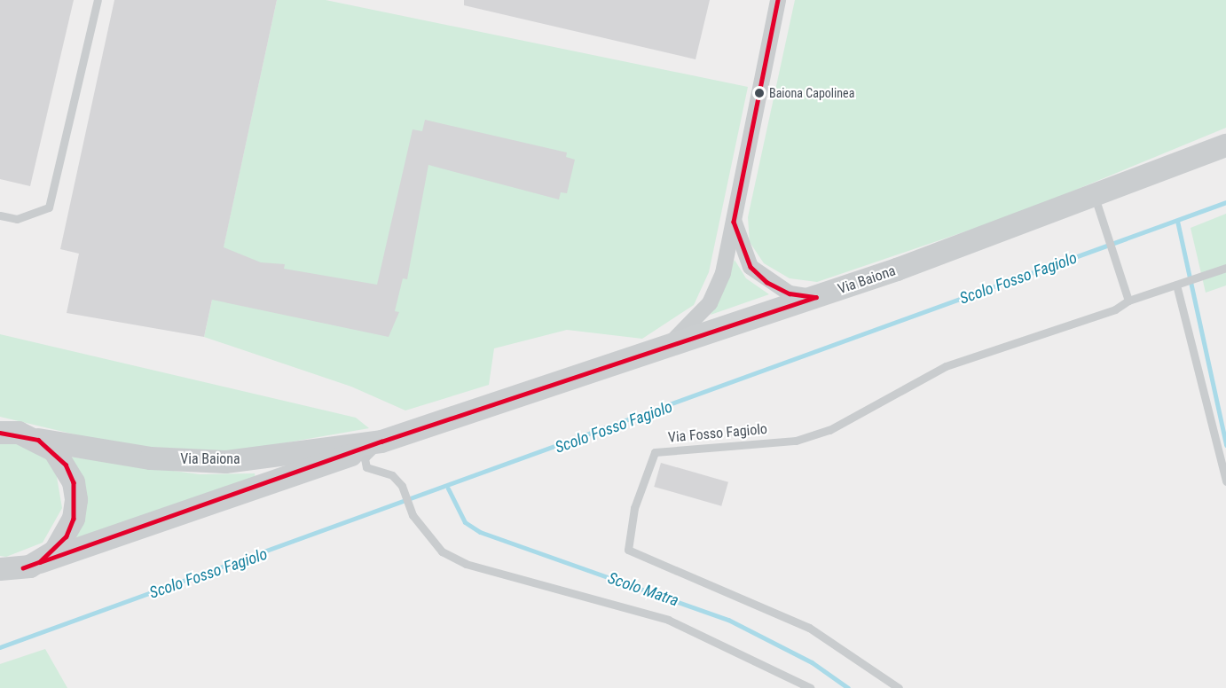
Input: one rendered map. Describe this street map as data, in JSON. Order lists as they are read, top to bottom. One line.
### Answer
{"streets":{"main road":["Via Baiona"],"lane":["Via Fosso Fagiolo"]},"water":["Scolo Fosso Fagiolo","Scolo Matra"],"places":["Baiona Capolinea"]}
